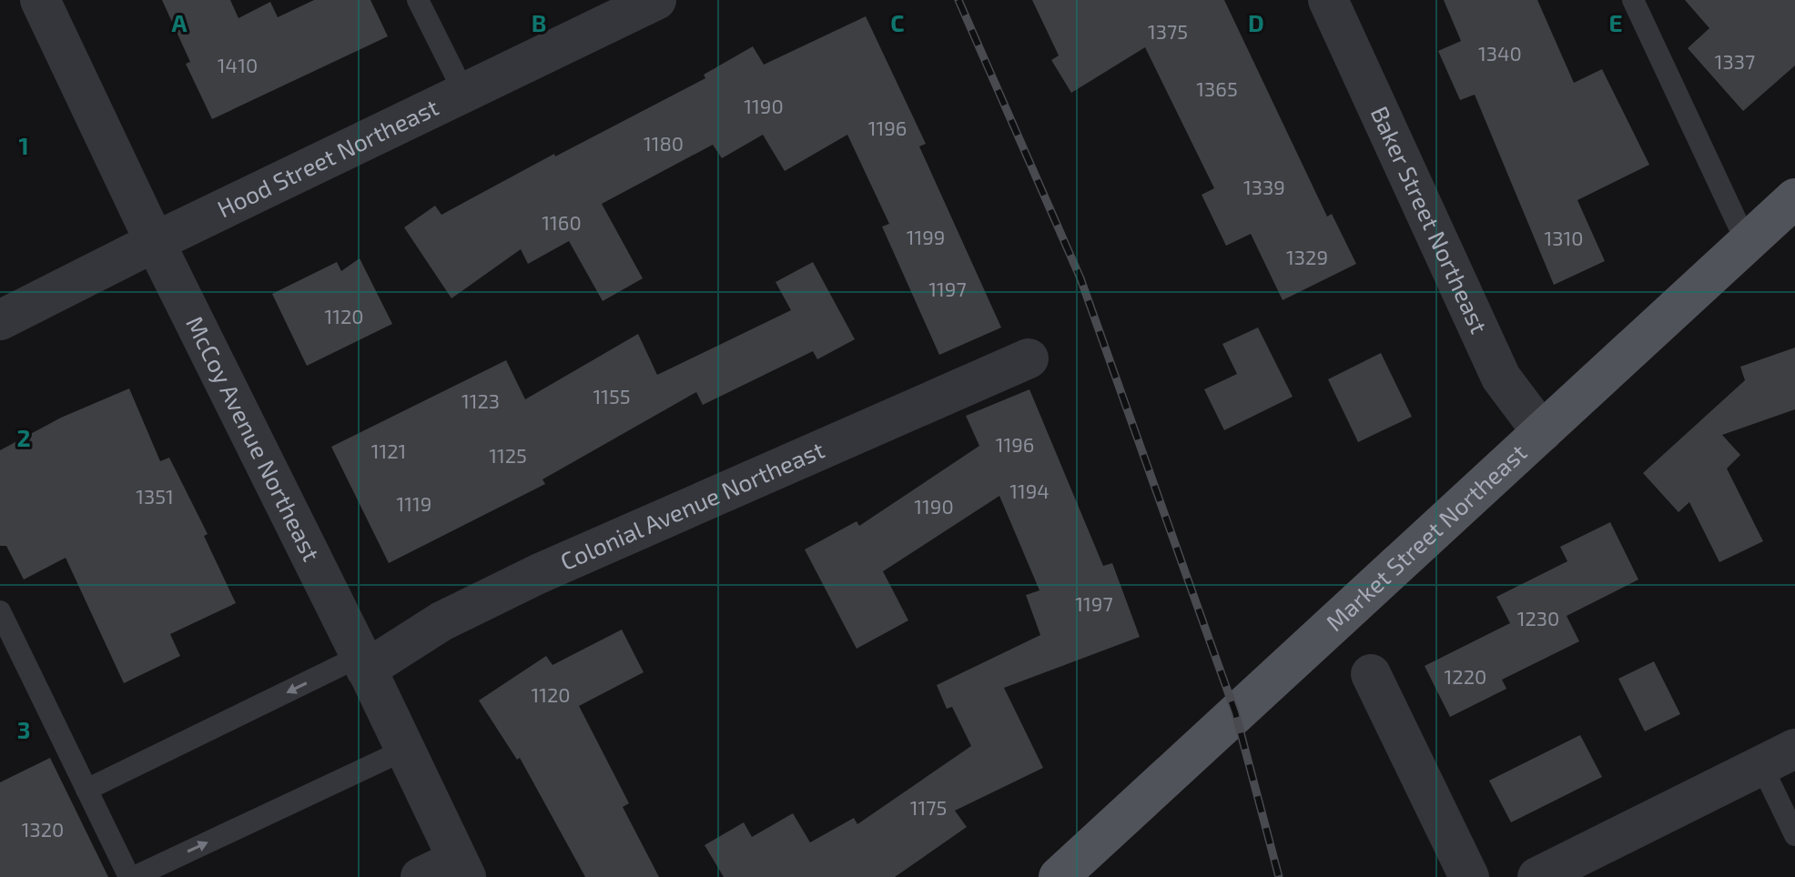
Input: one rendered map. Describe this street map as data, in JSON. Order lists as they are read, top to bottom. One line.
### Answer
{"streets":{"main road":["Market Street Northeast"],"street":["Hood Street Northeast","Baker Street Northeast","McCoy Avenue Northeast","Colonial Avenue Northeast"]},"crossings":[["Hood Street Northeast","McCoy Avenue Northeast"],["Baker Street Northeast","Market Street Northeast"],["McCoy Avenue Northeast","Colonial Avenue Northeast"]],"house_numbers":["1375","1340","1337","1410","1365","1190","1196","1180","1339","1160","1199","1310","1329","1197","1120","1155","1123","1196","1121","1125","1194","1351","1119","1190","1197","1230","1220","1120","1175","1320"],"grid":{"columns":["A","B","C","D","E"],"rows":["1","2","3"]}}
